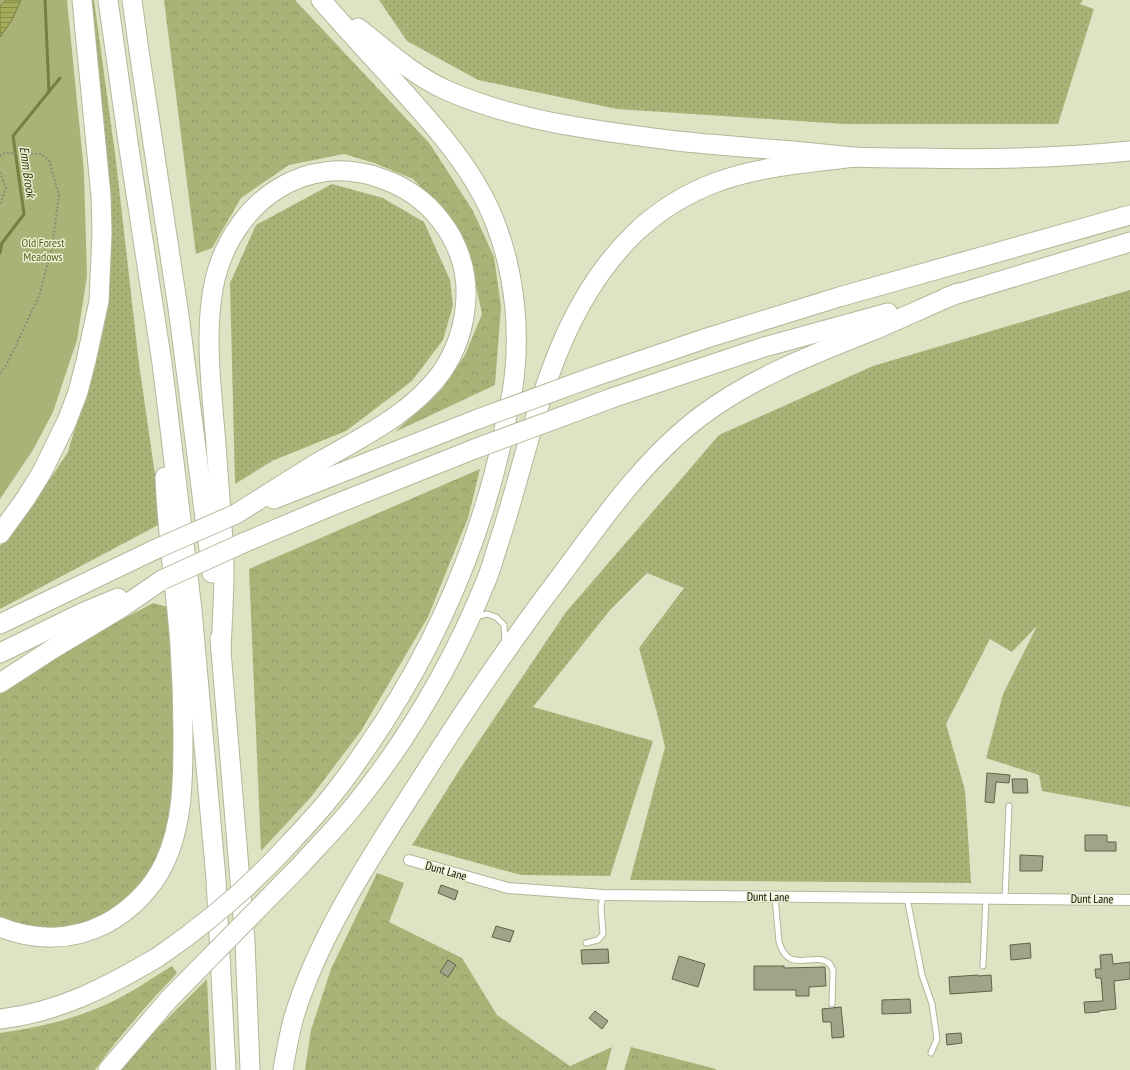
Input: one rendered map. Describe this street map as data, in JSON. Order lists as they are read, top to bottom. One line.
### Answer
{"streets":{"street":["Dunt Lane"]},"water":["Emm Brook"],"parks":["Old Forest Meadows"]}
